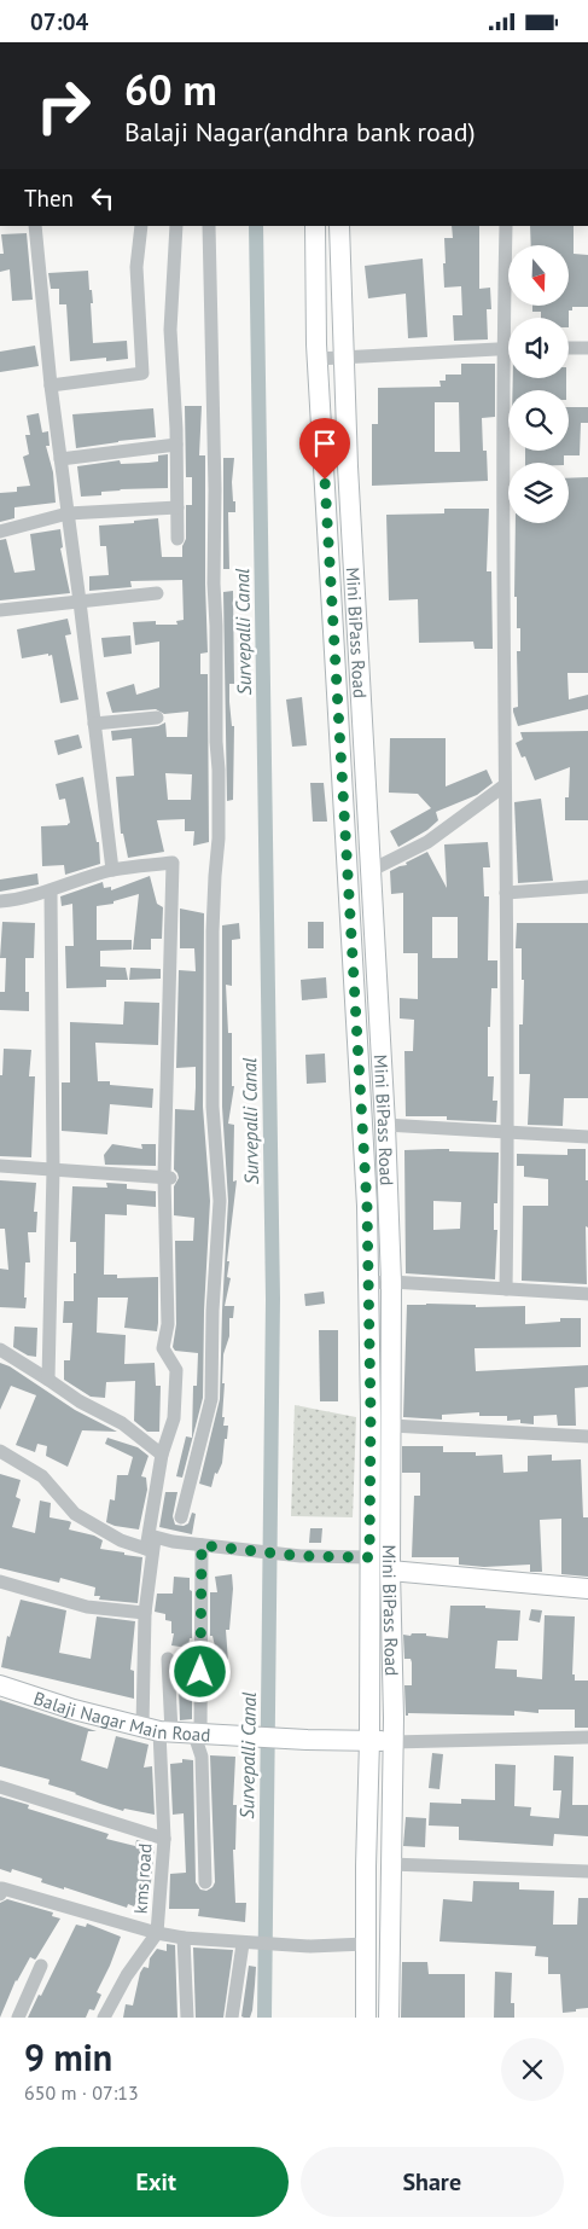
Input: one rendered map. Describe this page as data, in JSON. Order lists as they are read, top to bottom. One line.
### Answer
{"streets":{"main road":["Mini BiPass Road","Balaji Nagar Main Road"],"street":["kms road"]},"crossings":[["Mini BiPass Road","Balaji Nagar Main Road"],["Balaji Nagar Main Road","kms road"]],"water":["Survepalli Canal"],"north":"bottom","page":{"status":"07:04","turn":["60 m","Balaji Nagar(andhra bank road)"],"then":"Then","heading":["9 min","650 m · 07:13"],"buttons":["Exit","Share"]}}
